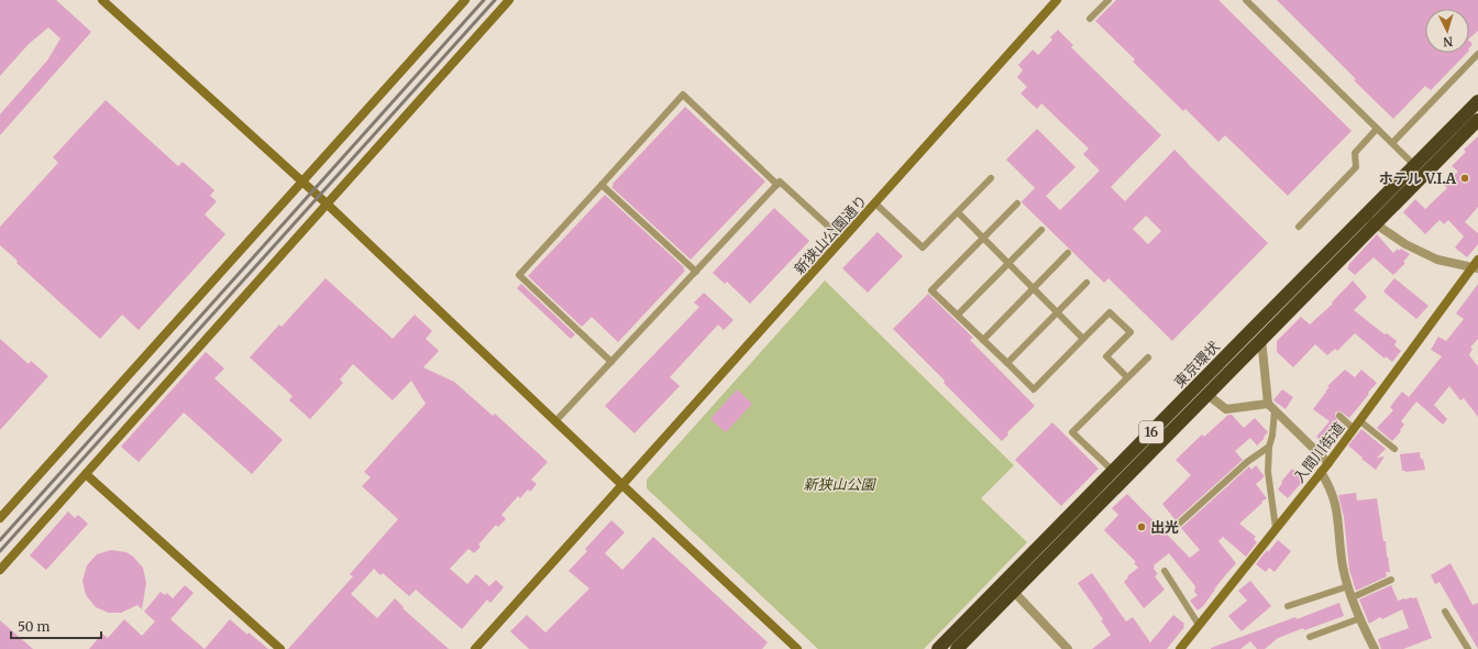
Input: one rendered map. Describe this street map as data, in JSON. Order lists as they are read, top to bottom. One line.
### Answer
{"streets":{"highway":["東京環状","16"],"street":["新狭山公園通り","入間川街道"]},"parks":["新狭山公園"],"places":["ホテル V.I.A","出光"],"scale_bar":"50 m","north":"bottom"}
